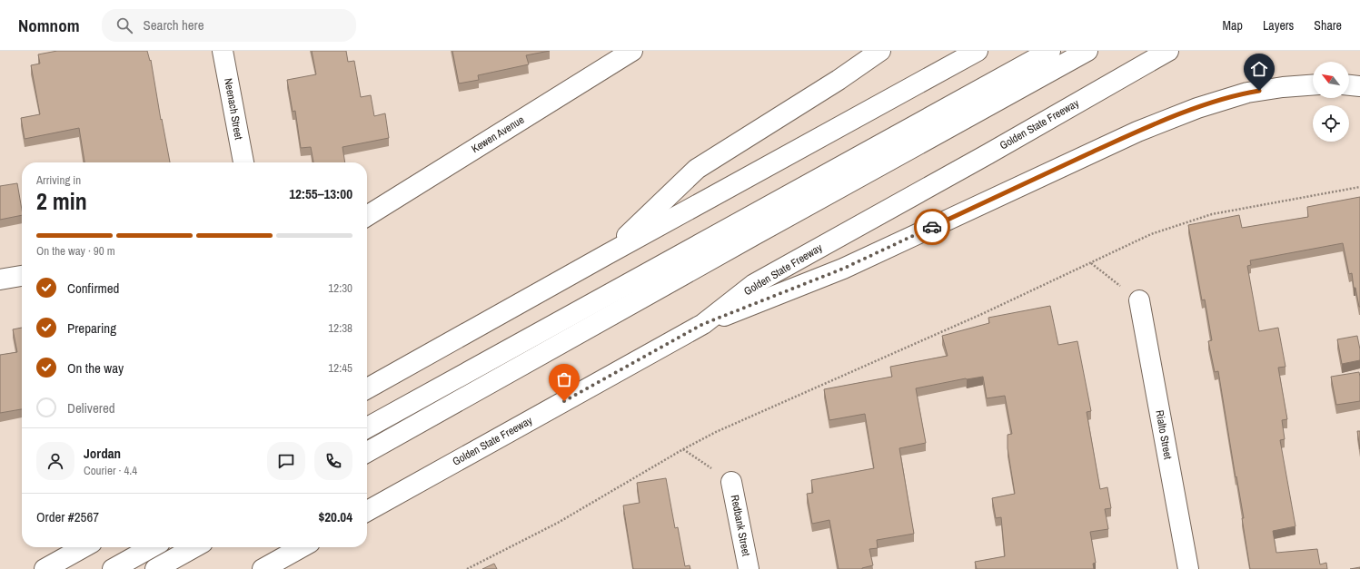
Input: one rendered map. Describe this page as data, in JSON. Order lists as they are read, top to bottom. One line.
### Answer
{"streets":{"main road":["Neenach Street","Golden State Freeway","Kewen Avenue","Rialto Street","Redbank Street"]},"north":"top left","page":{"header":"Nomnom","search":"Search here","nav":["Map","Layers","Share"],"heading":["2 min","Arriving in","12:55–13:00"],"panel":["Jordan","Courier · 4.4","Order #2567","$20.04"],"bar":"On the way · 90 m","list":[["Confirmed","12:30"],["Preparing","12:38"],["On the way","12:45"],"Delivered"]}}
